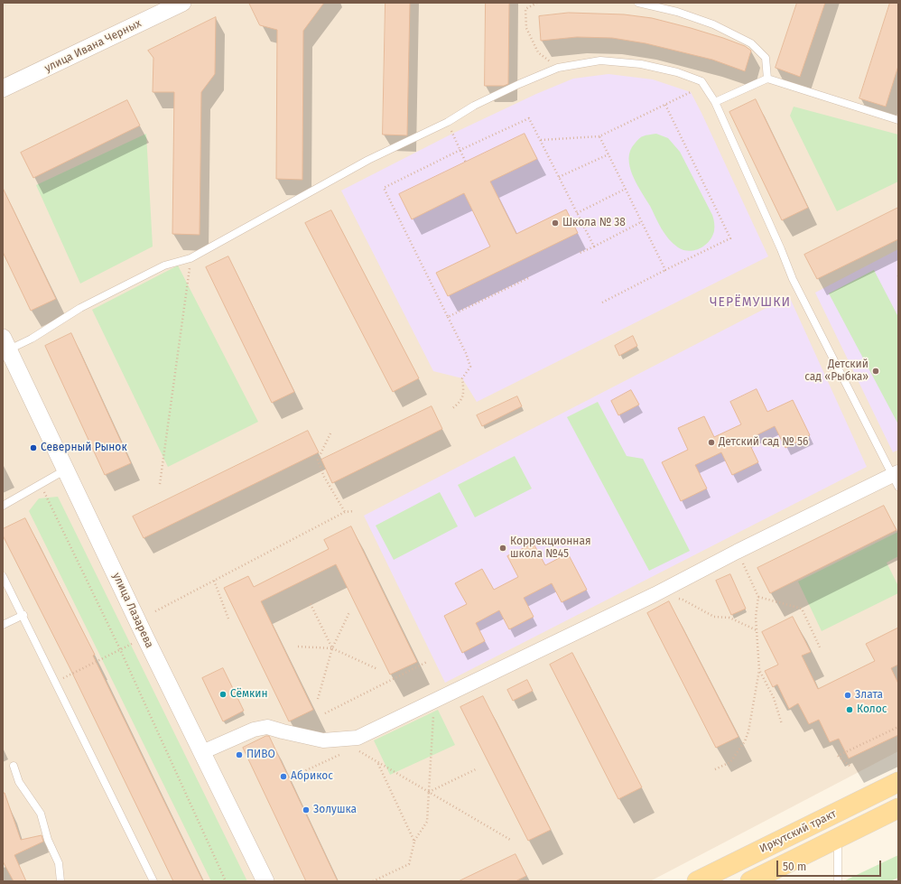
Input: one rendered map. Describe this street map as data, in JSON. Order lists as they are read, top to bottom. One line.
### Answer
{"streets":{"main road":["Иркутский тракт"],"street":["улица Ивана Черных","улица Лазарева"]},"districts":["ЧЕРЁМУШКИ"],"places":["Школа № 38","Детский сад «Рыбка»","Детский сад № 56","Северный Рынок","Коррекционная школа №45","Сёмкин","Злата","Колос","ПИВО","Абрикос","Золушка"],"scale_bar":"50 m"}
